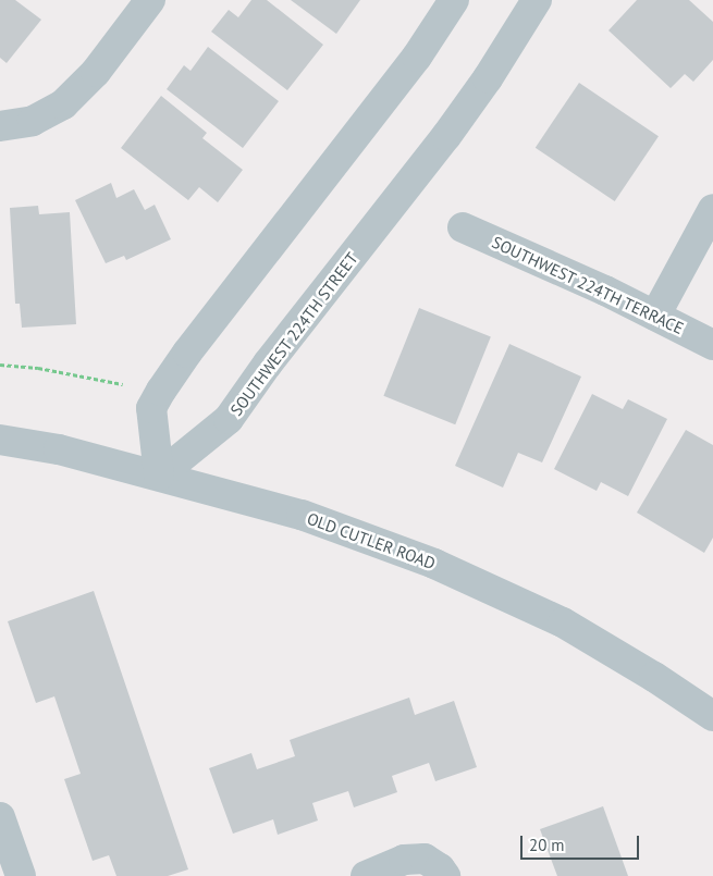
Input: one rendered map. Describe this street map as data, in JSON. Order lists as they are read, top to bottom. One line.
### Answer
{"streets":{"street":["SOUTHWEST 224TH TERRACE","SOUTHWEST 224TH STREET","OLD CUTLER ROAD"]},"crossings":[["SOUTHWEST 224TH STREET","OLD CUTLER ROAD"]],"scale_bar":"20 m"}
